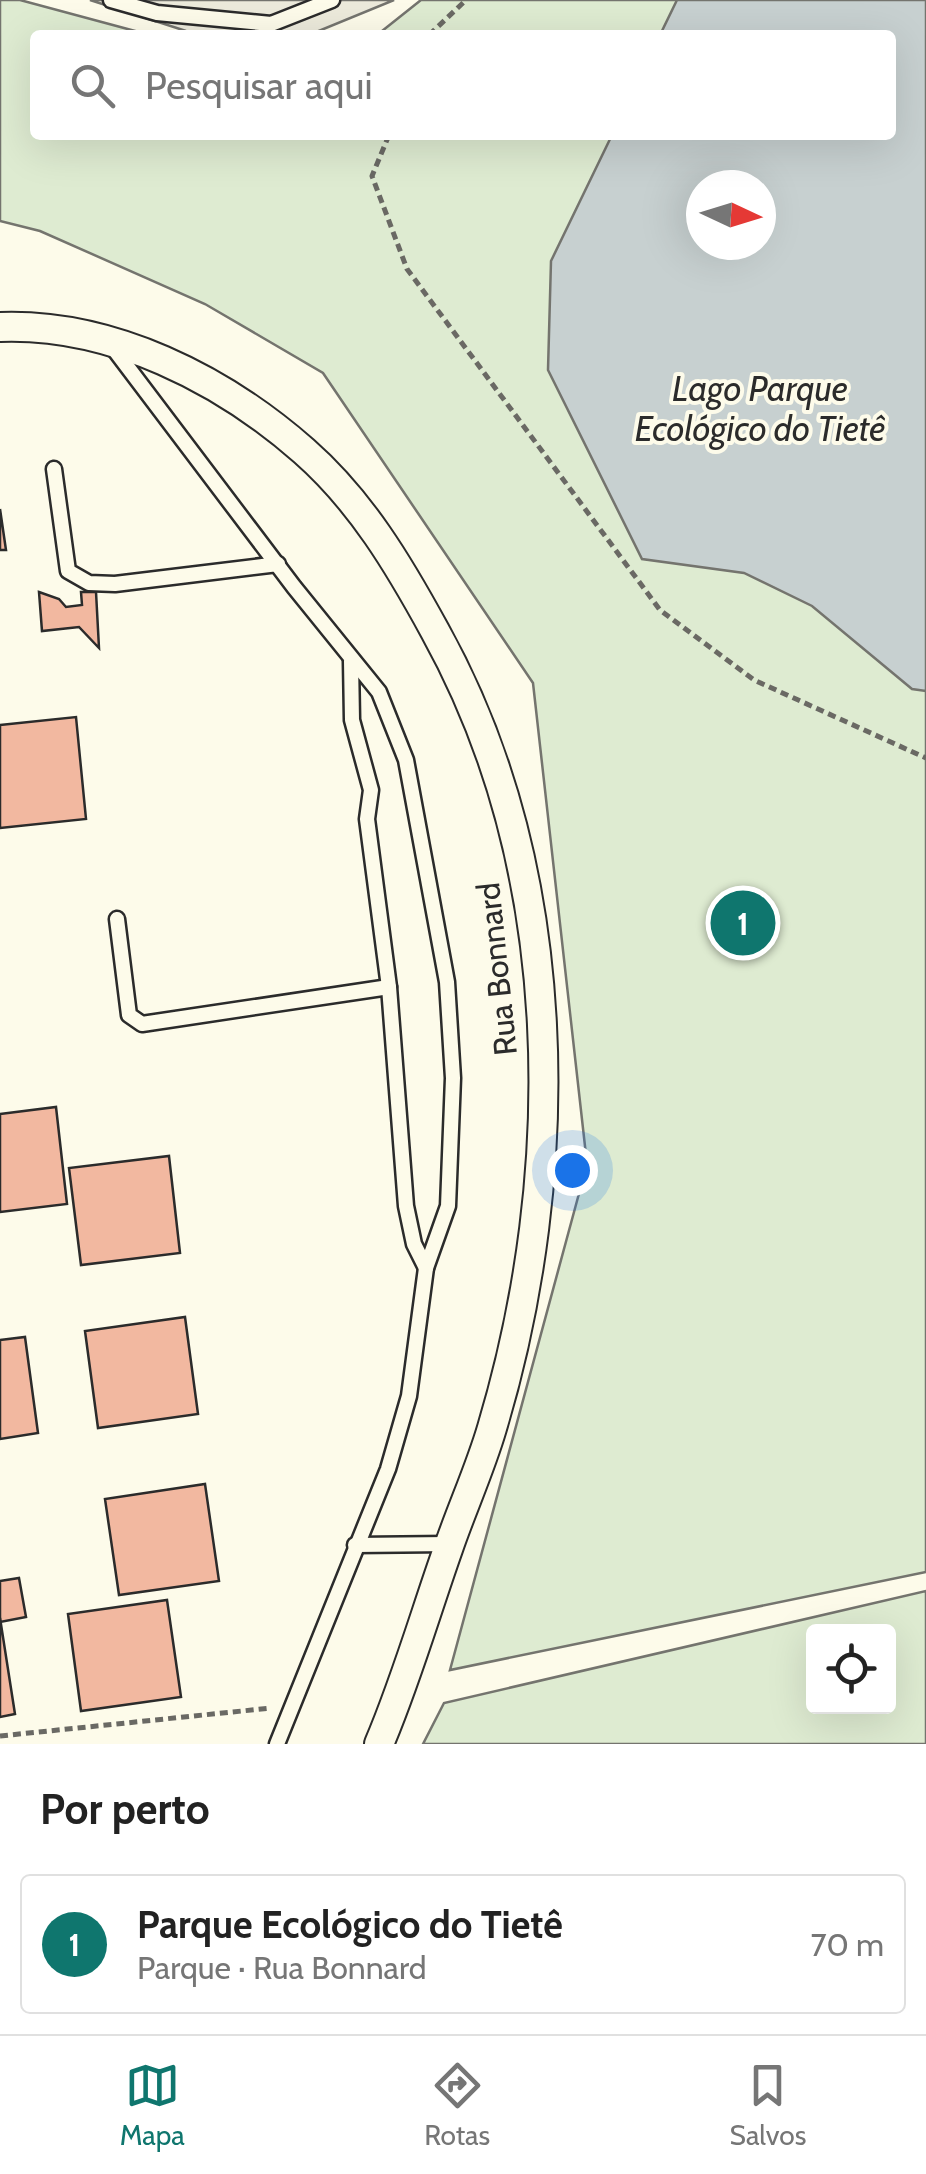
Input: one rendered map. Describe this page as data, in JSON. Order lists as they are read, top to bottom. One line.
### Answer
{"streets":{"street":["Rua Bonnard"]},"water":["Lago Parque Ecológico do Tietê"],"north":"right","page":{"search":"Pesquisar aqui","pins":"1","heading":"Por perto","list":[{"mark":"1","name":"Parque Ecológico do Tietê","note":"Parque · Rua Bonnard","value":"70 m"}],"nav":["Mapa","Rotas","Salvos"]}}
